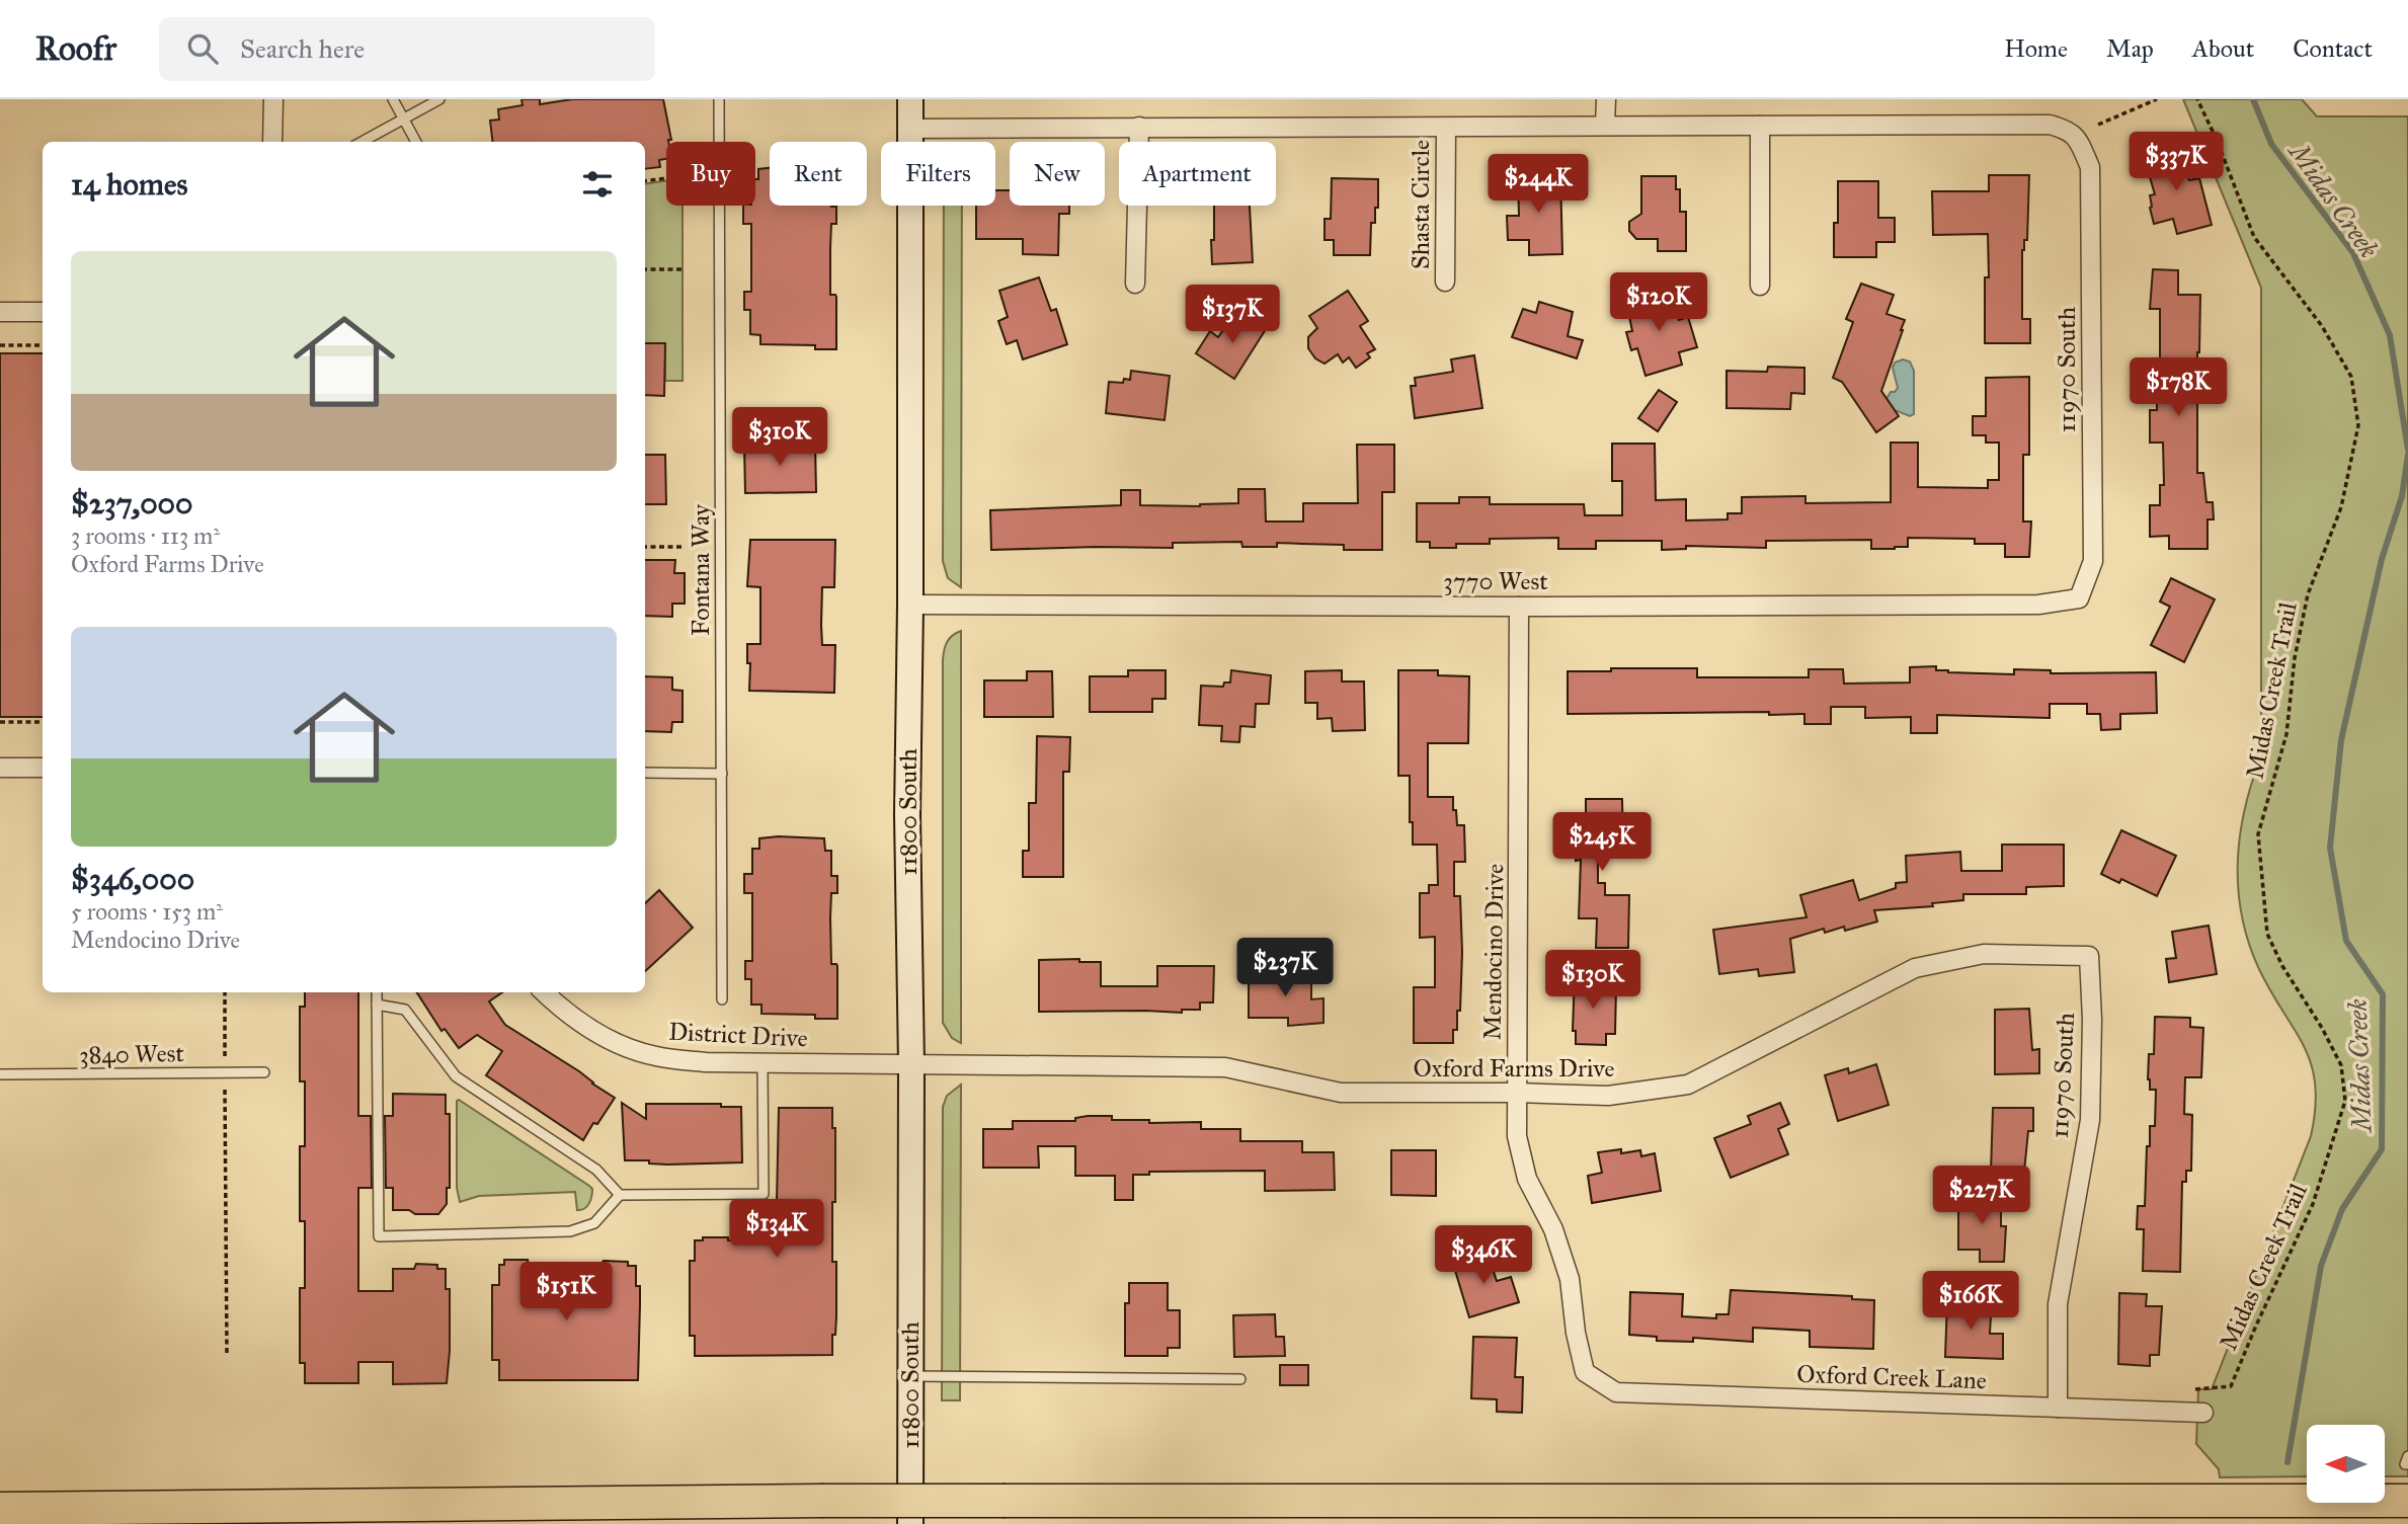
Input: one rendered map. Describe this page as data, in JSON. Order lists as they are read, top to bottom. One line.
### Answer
{"streets":{"main road":["11800 South"],"street":["Shasta Circle","11970 South","3770 West","Mendocino Drive","District Drive","Oxford Farms Drive","Oxford Creek Lane"],"lane":["Fontana Way","3840 West"],"path":["Midas Creek Trail"]},"crossings":[["11970 South","3770 West"],["11970 South","Oxford Farms Drive"],["11970 South","Oxford Creek Lane"],["3770 West","11800 South"],["3770 West","Mendocino Drive"],["11800 South","District Drive"],["11800 South","Oxford Farms Drive"],["Mendocino Drive","Oxford Farms Drive"],["Mendocino Drive","Oxford Creek Lane"],["District Drive","Oxford Farms Drive"]],"water":["Midas Creek"],"north":"left","page":{"header":"Roofr","search":"Search here","nav":["Home","Map","About","Contact"],"price":["$337K","$244K","$120K","$137K","$178K","$310K","$245K","$237K","$130K","$227K","$134K","$346K","$151K","$166K"],"chip":["Buy","Rent","Filters","New","Apartment"],"heading":"14 homes","list":[{"name":"$237,000","note":"3 rooms · 113 m² · Oxford Farms Drive"},{"name":"$346,000","note":"5 rooms · 153 m² · Mendocino Drive"}]}}
